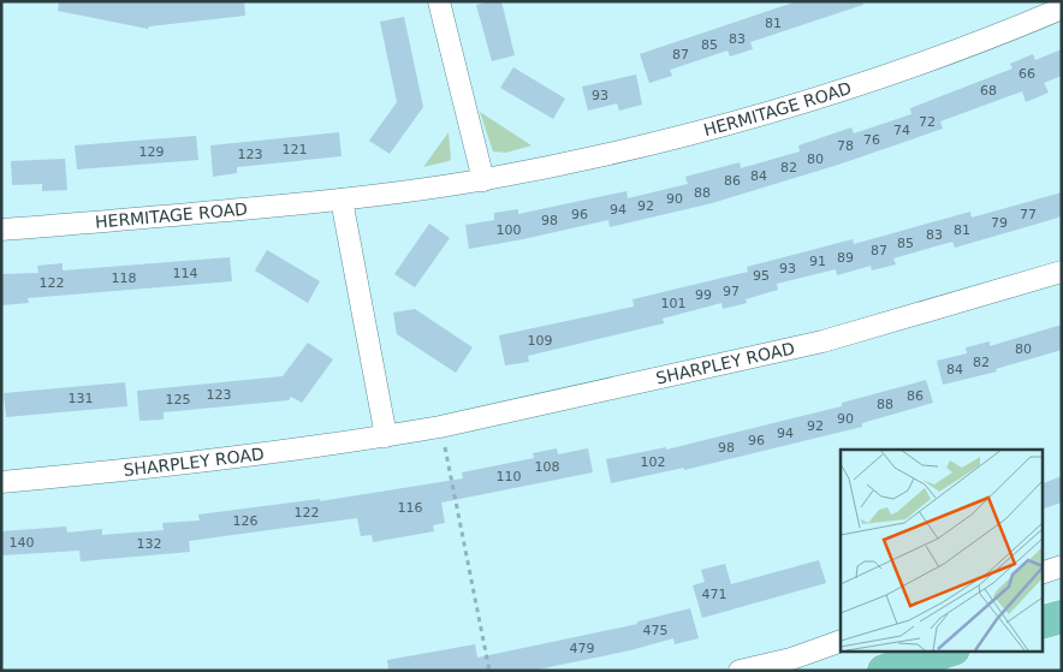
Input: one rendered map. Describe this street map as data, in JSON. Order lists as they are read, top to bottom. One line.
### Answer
{"streets":{"street":["HERMITAGE ROAD","SHARPLEY ROAD"]},"house_numbers":["81","83","85","87","66","68","93","72","74","76","78","121","129","123","80","82","84","86","88","90","92","94","96","77","98","79","100","81","83","85","87","89","91","93","114","95","118","122","97","99","101","109","80","82","84","123","86","131","125","88","90","92","94","96","98","102","108","110","116","122","126","140","132","471","475","479"]}
